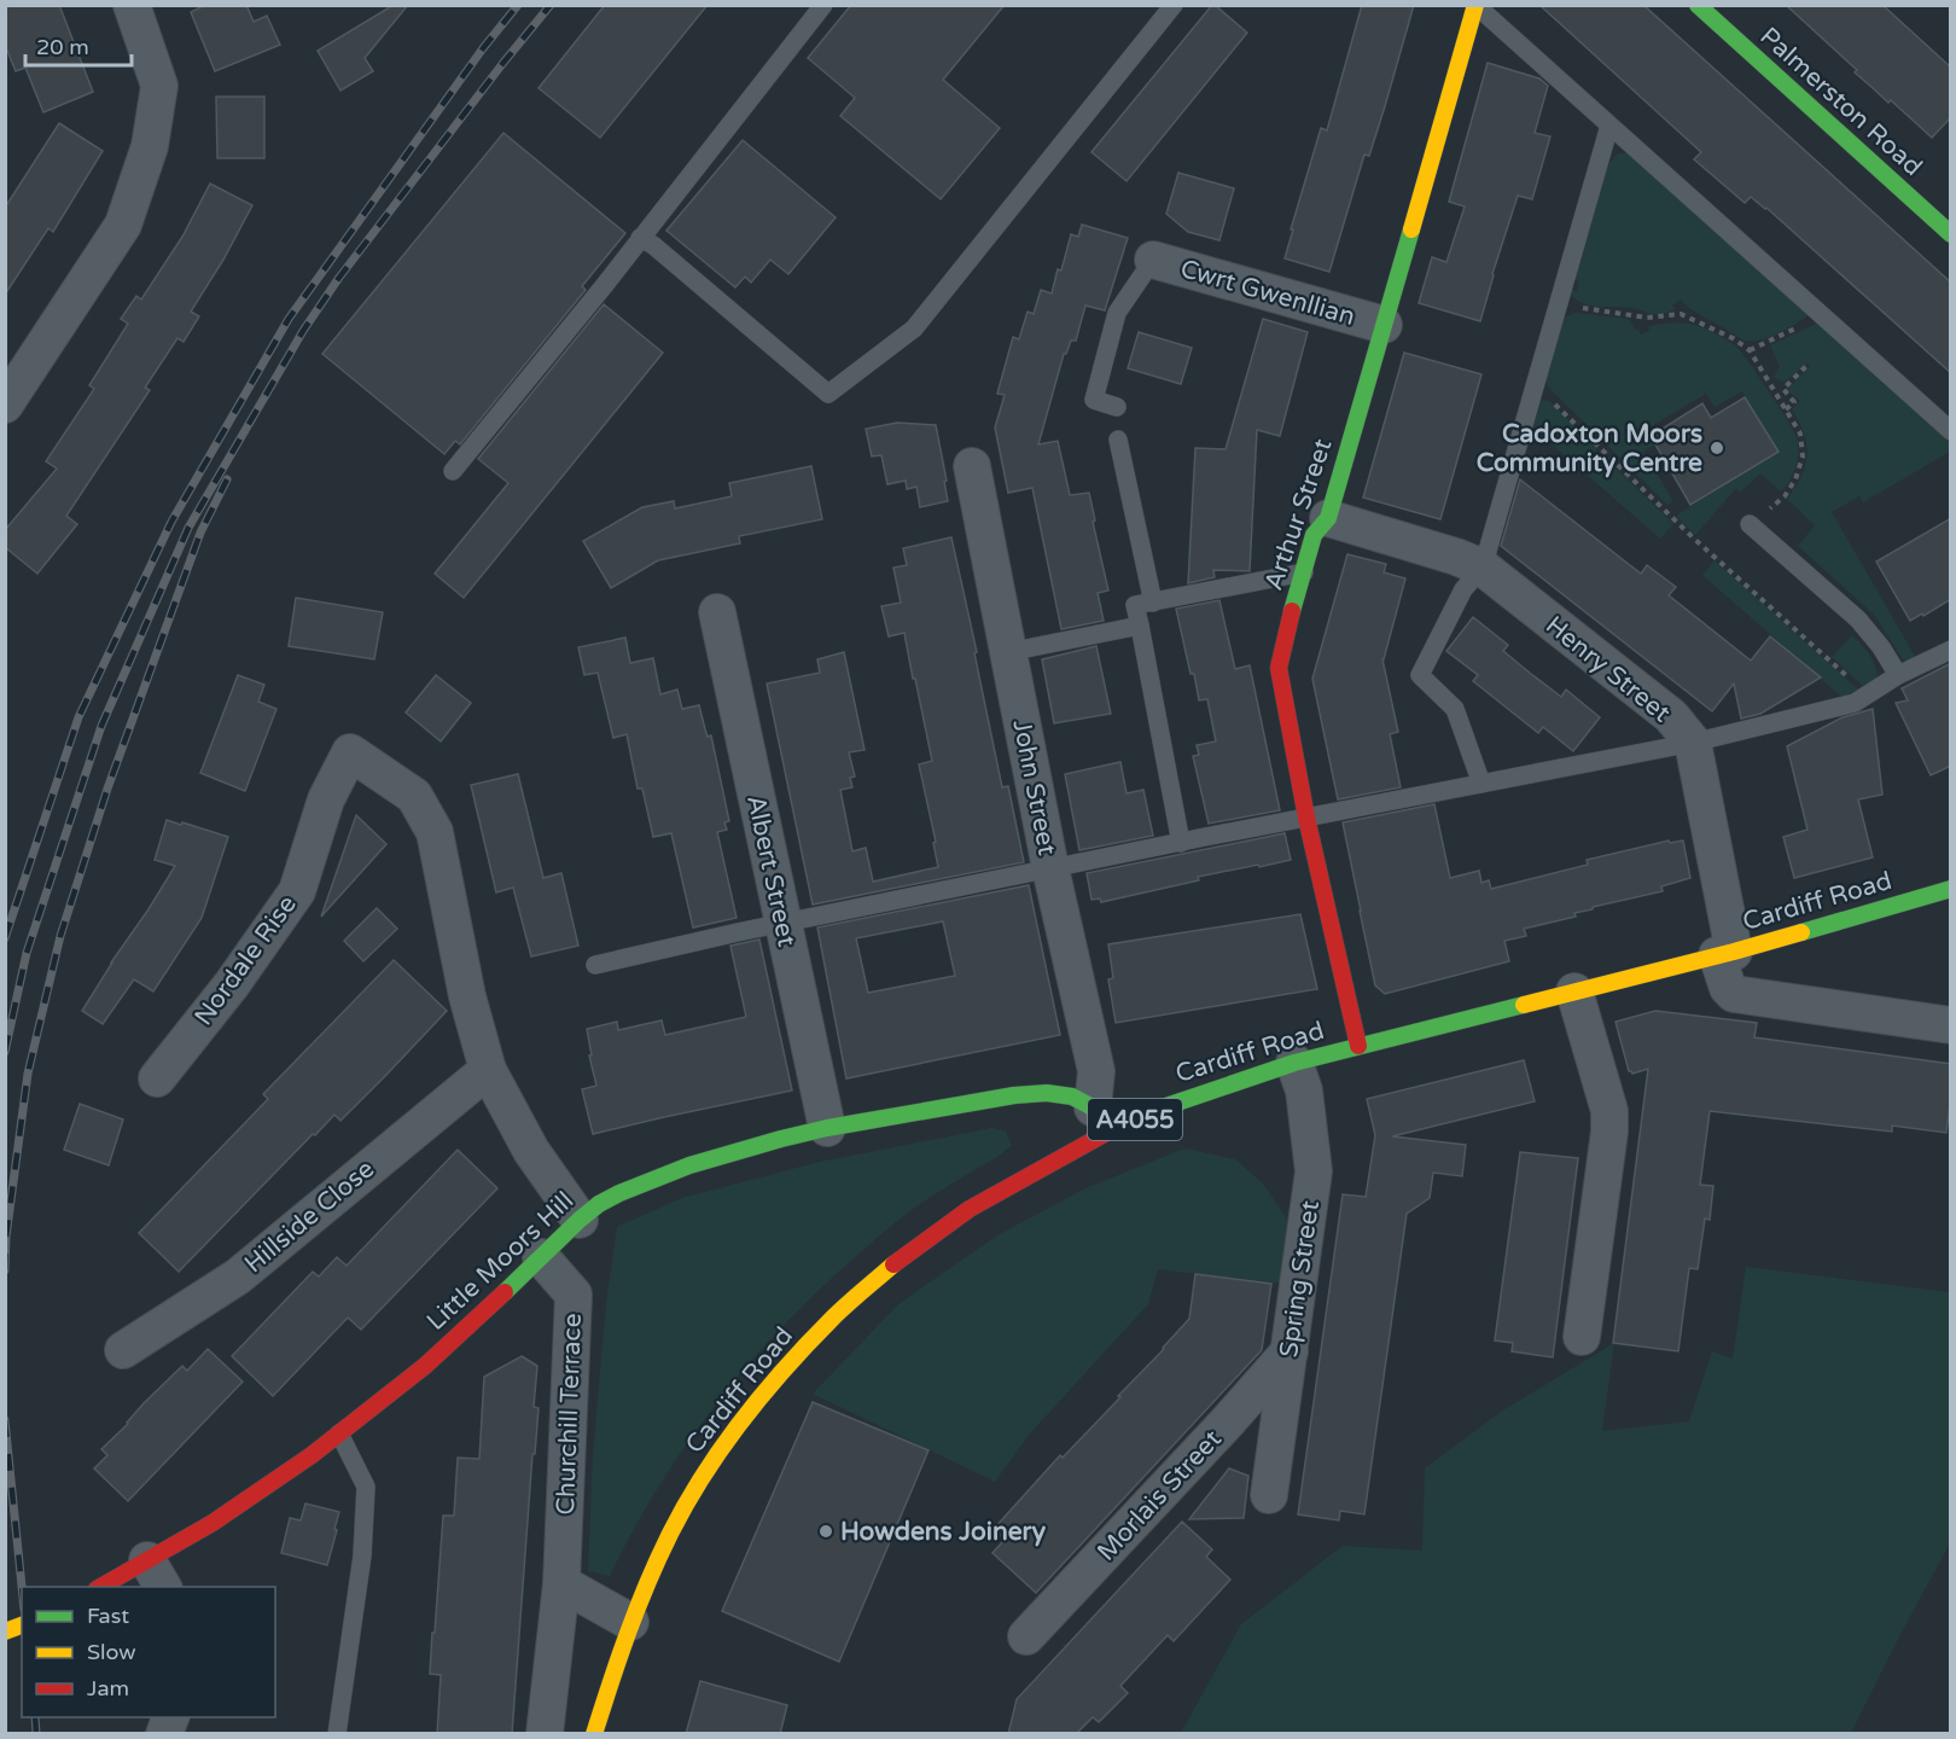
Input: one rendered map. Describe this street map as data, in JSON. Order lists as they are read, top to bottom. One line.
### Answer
{"streets":{"street":["Palmerston Road","Cwrt Gwenllian","Arthur Street","Henry Street","John Street","Albert Street","Cardiff Road","Nordale Rise","A4055","Hillside Close","Little Moors Hill","Spring Street","Churchill Terrace","Morlais Street"]},"crossings":[["Cwrt Gwenllian","Arthur Street"],["Arthur Street","Henry Street"],["Arthur Street","Cardiff Road"],["Henry Street","Cardiff Road"],["John Street","Cardiff Road"],["John Street","Little Moors Hill"],["Albert Street","Little Moors Hill"],["Cardiff Road","Little Moors Hill"],["Cardiff Road","Spring Street"],["Nordale Rise","Hillside Close"],["Little Moors Hill","Churchill Terrace"],["Spring Street","Morlais Street"]],"places":["Cadoxton Moors Community Centre","Howdens Joinery"],"legend":["Fast","Slow","Jam"],"scale_bar":"20 m"}
